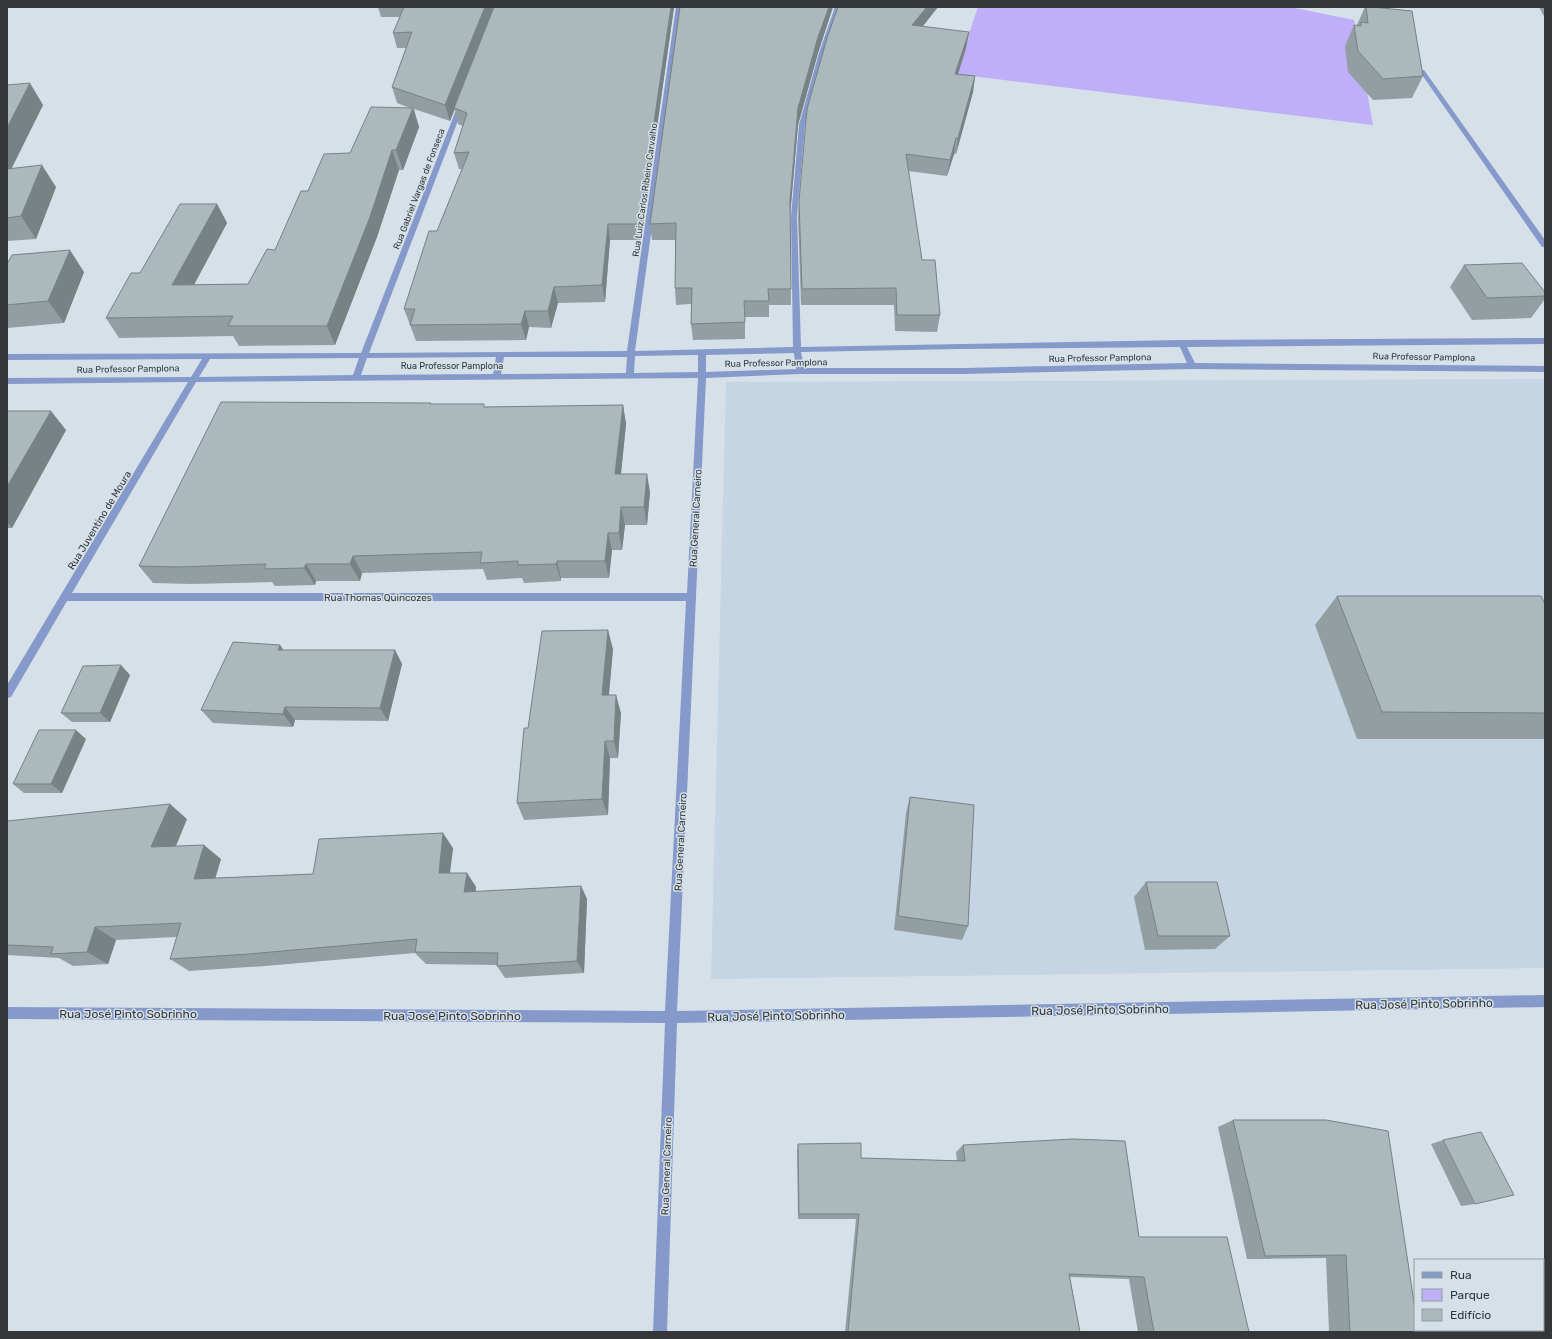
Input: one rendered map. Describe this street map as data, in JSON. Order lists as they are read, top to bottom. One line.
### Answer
{"streets":{"street":["Rua Gabriel Vargas de Fonseca","Rua Luiz Carlos Ribeiro Carvalho","Rua Professor Pamplona","Rua General Carneiro","Rua Juventino de Moura","Rua Thomas Quincozes","Rua José Pinto Sobrinho"]},"crossings":[["Rua Gabriel Vargas de Fonseca","Rua Professor Pamplona"],["Rua Luiz Carlos Ribeiro Carvalho","Rua Professor Pamplona"],["Rua Professor Pamplona","Rua General Carneiro"],["Rua Professor Pamplona","Rua Juventino de Moura"],["Rua General Carneiro","Rua Thomas Quincozes"],["Rua General Carneiro","Rua José Pinto Sobrinho"],["Rua Juventino de Moura","Rua Thomas Quincozes"]],"legend":["Rua","Parque","Edifício"]}
